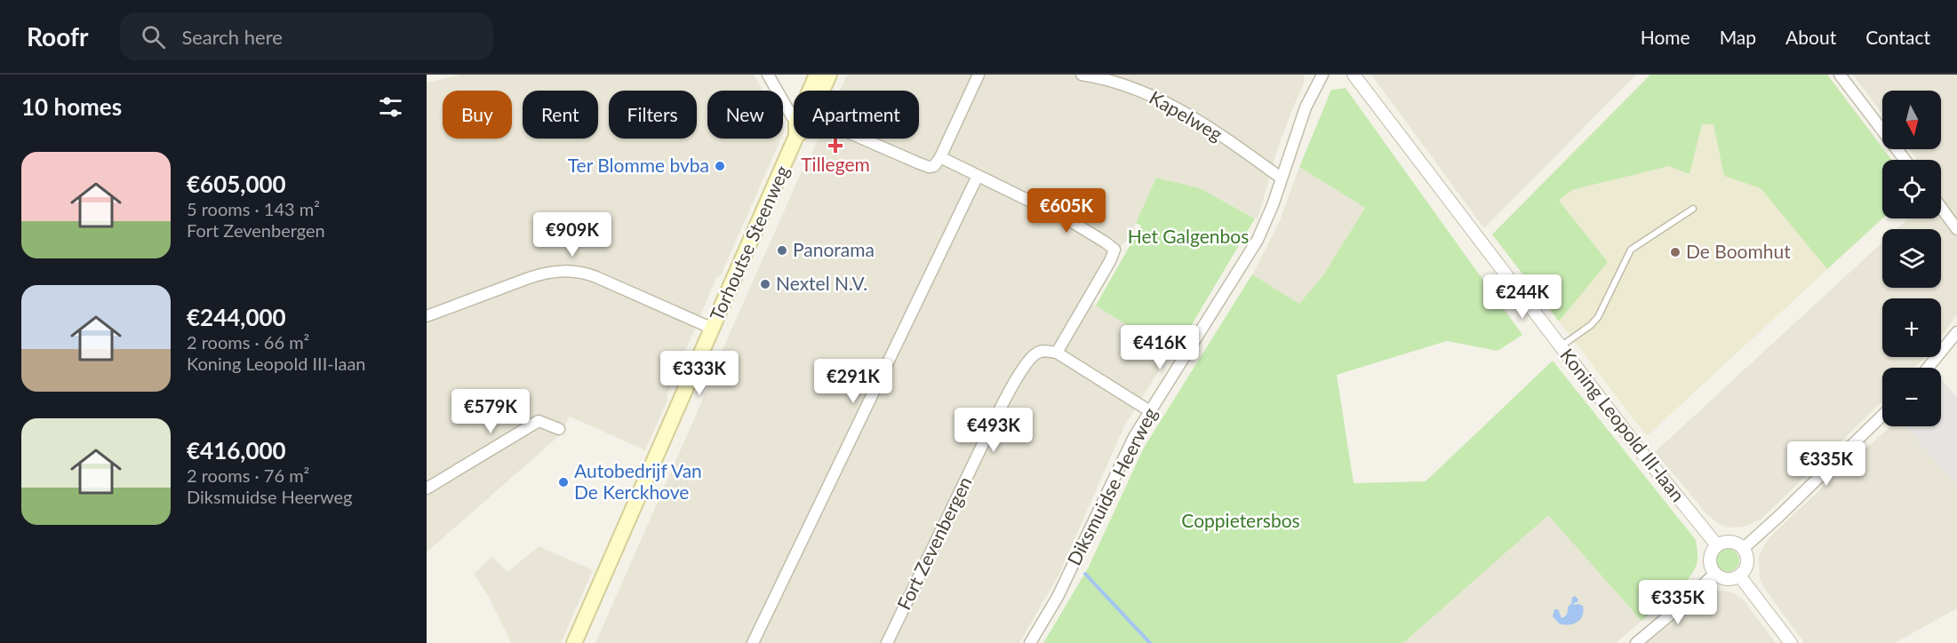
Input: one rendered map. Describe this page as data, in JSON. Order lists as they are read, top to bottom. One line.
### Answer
{"streets":{"main road":["Torhoutse Steenweg"],"street":["Kapelweg","Koning Leopold III-laan","Diksmuidse Heerweg","Fort Zevenbergen"]},"crossings":[["Kapelweg","Diksmuidse Heerweg"]],"parks":["Het Galgenbos","Coppietersbos"],"places":{"health":["Tillegem"],"other":["Ter Blomme bvba","Panorama","De Boomhut","Nextel N.V.","Autobedrijf Van De Kerckhove"]},"north":"bottom","page":{"header":"Roofr","search":"Search here","nav":["Home","Map","About","Contact"],"heading":"10 homes","map_buttons":["+","−"],"chip":["Buy","Rent","Filters","New","Apartment"],"list":[{"name":"€605,000","note":"5 rooms · 143 m² · Fort Zevenbergen"},{"name":"€244,000","note":"2 rooms · 66 m² · Koning Leopold III-laan"},{"name":"€416,000","note":"2 rooms · 76 m² · Diksmuidse Heerweg"}],"price":["€605K","€909K","€244K","€416K","€333K","€291K","€579K","€493K","€335K","€335K"]}}
